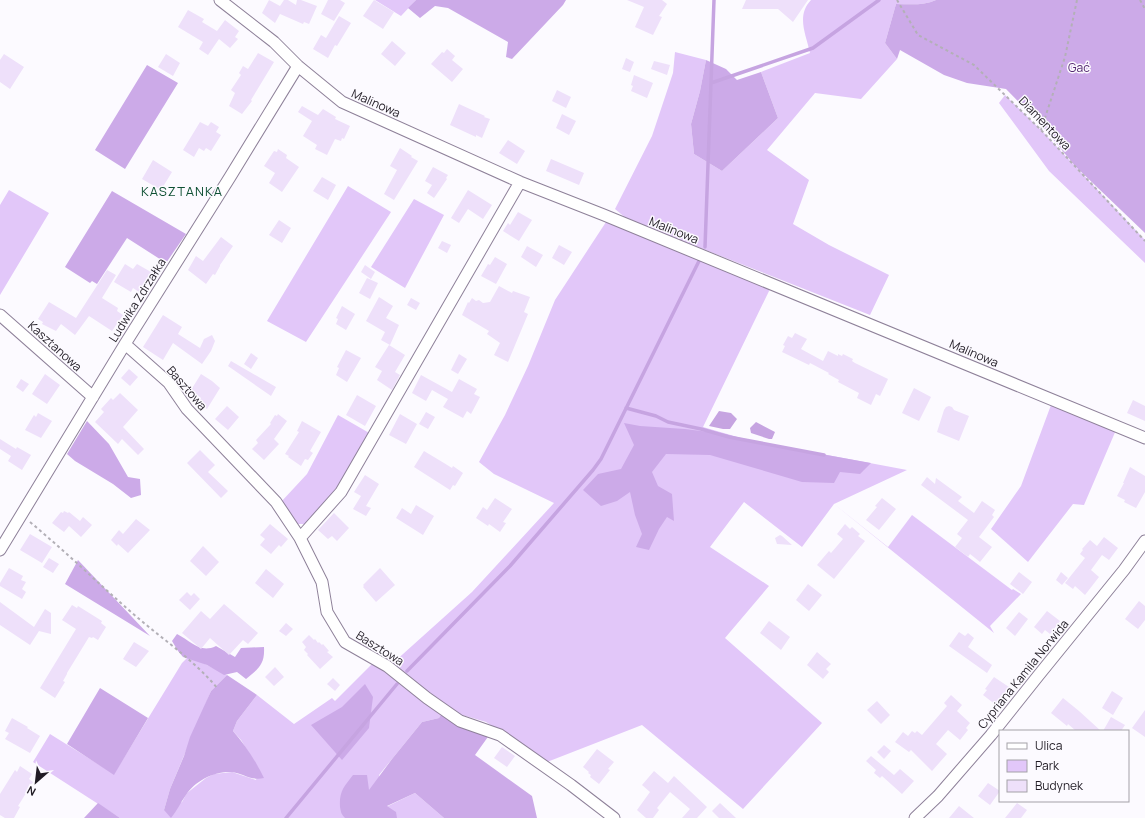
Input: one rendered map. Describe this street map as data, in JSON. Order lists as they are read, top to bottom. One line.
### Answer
{"streets":{"street":["Malinowa","Ludwika Zdrzałka","Kasztanowa","Basztowa","Cypriana Kamila Norwida"],"path":["Diamentowa"]},"crossings":[["Malinowa","Ludwika Zdrzałka"],["Ludwika Zdrzałka","Kasztanowa"],["Ludwika Zdrzałka","Basztowa"]],"districts":["KASZTANKA"],"parks":["Gać"],"legend":["Ulica","Park","Budynek"],"north":"bottom left"}
